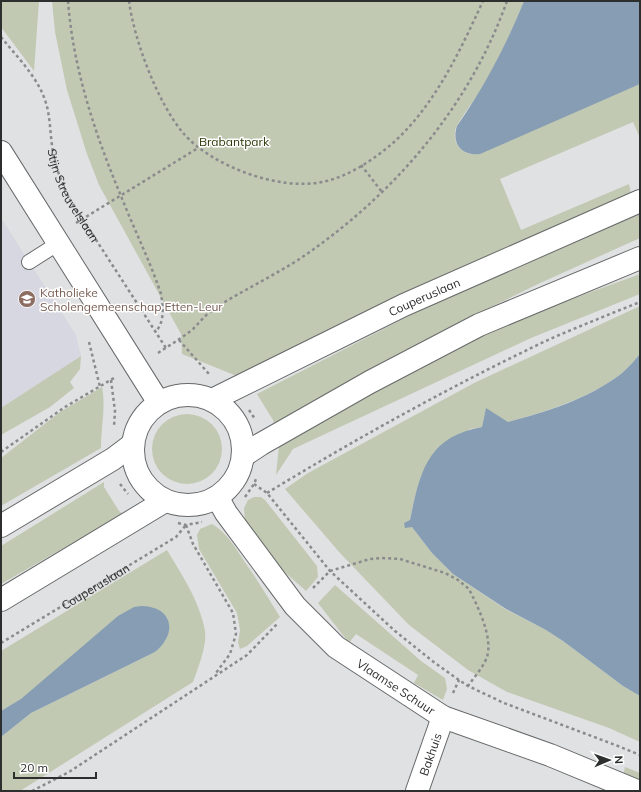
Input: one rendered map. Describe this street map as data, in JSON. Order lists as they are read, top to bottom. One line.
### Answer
{"streets":{"main road":["Couperuslaan","Vlaamse Schuur","Bakhuis"],"path":["Stijn Streuvelslaan"]},"crossings":[["Couperuslaan","Vlaamse Schuur"],["Vlaamse Schuur","Bakhuis"]],"parks":["Brabantpark"],"places":{"school or university":["Katholieke Scholengemeenschap Etten-Leur"]},"scale_bar":"20 m","north":"right"}
